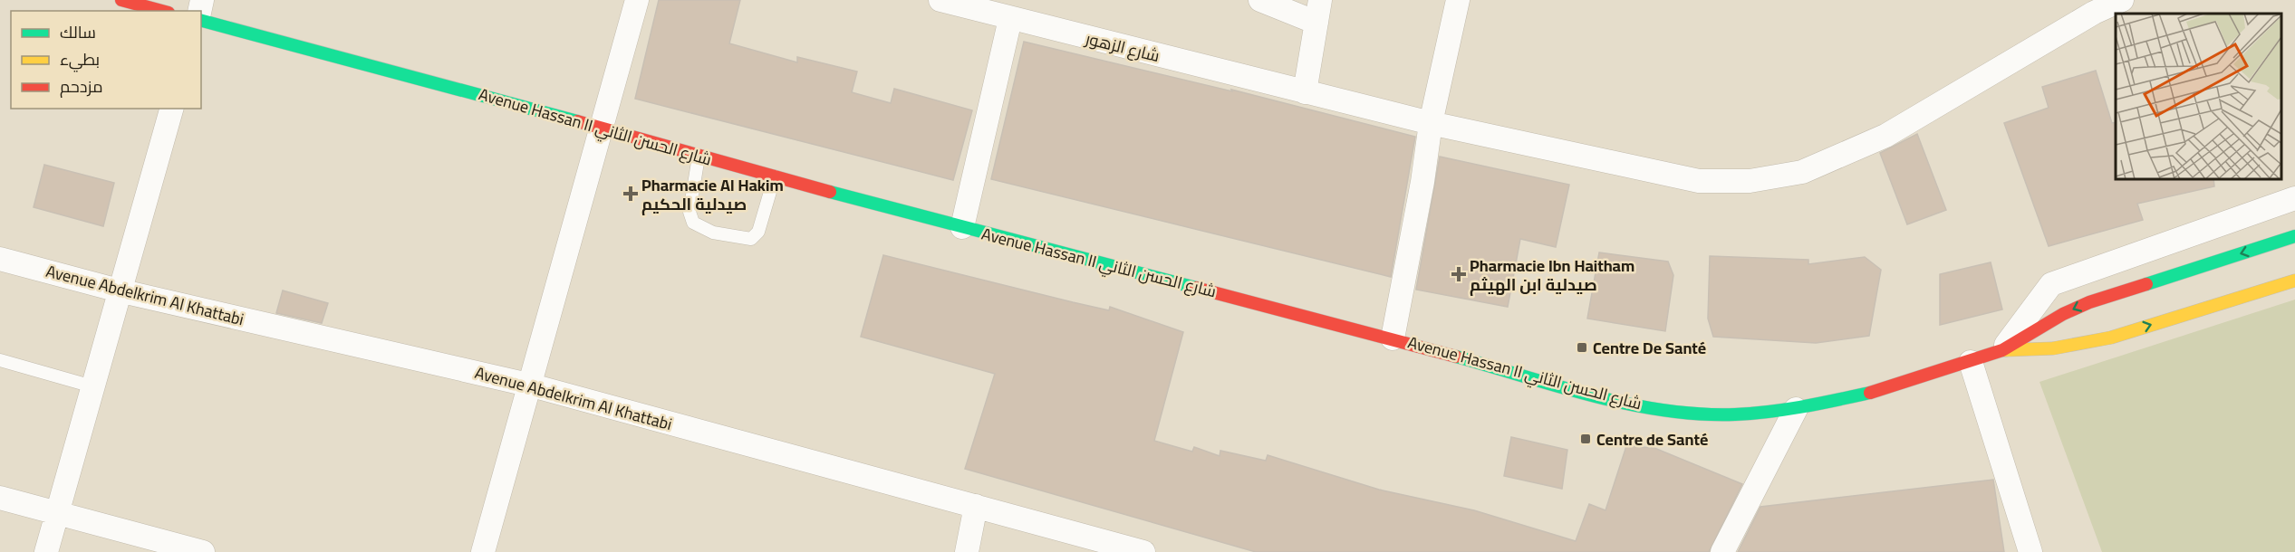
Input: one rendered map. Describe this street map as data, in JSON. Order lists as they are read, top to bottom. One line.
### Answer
{"streets":{"main road":["Avenue Hassan II شارع الحسن الثاني"],"street":["شارع الزهور","Avenue Abdelkrim Al Khattabi"]},"places":{"health":["Pharmacie Al Hakim صيدلية الحكيم","Pharmacie Ibn Haitham صيدلية ابن الهيثم"],"transit":["Centre De Santé","Centre de Santé"]},"legend":["سالك","بطيء","مزدحم"]}
